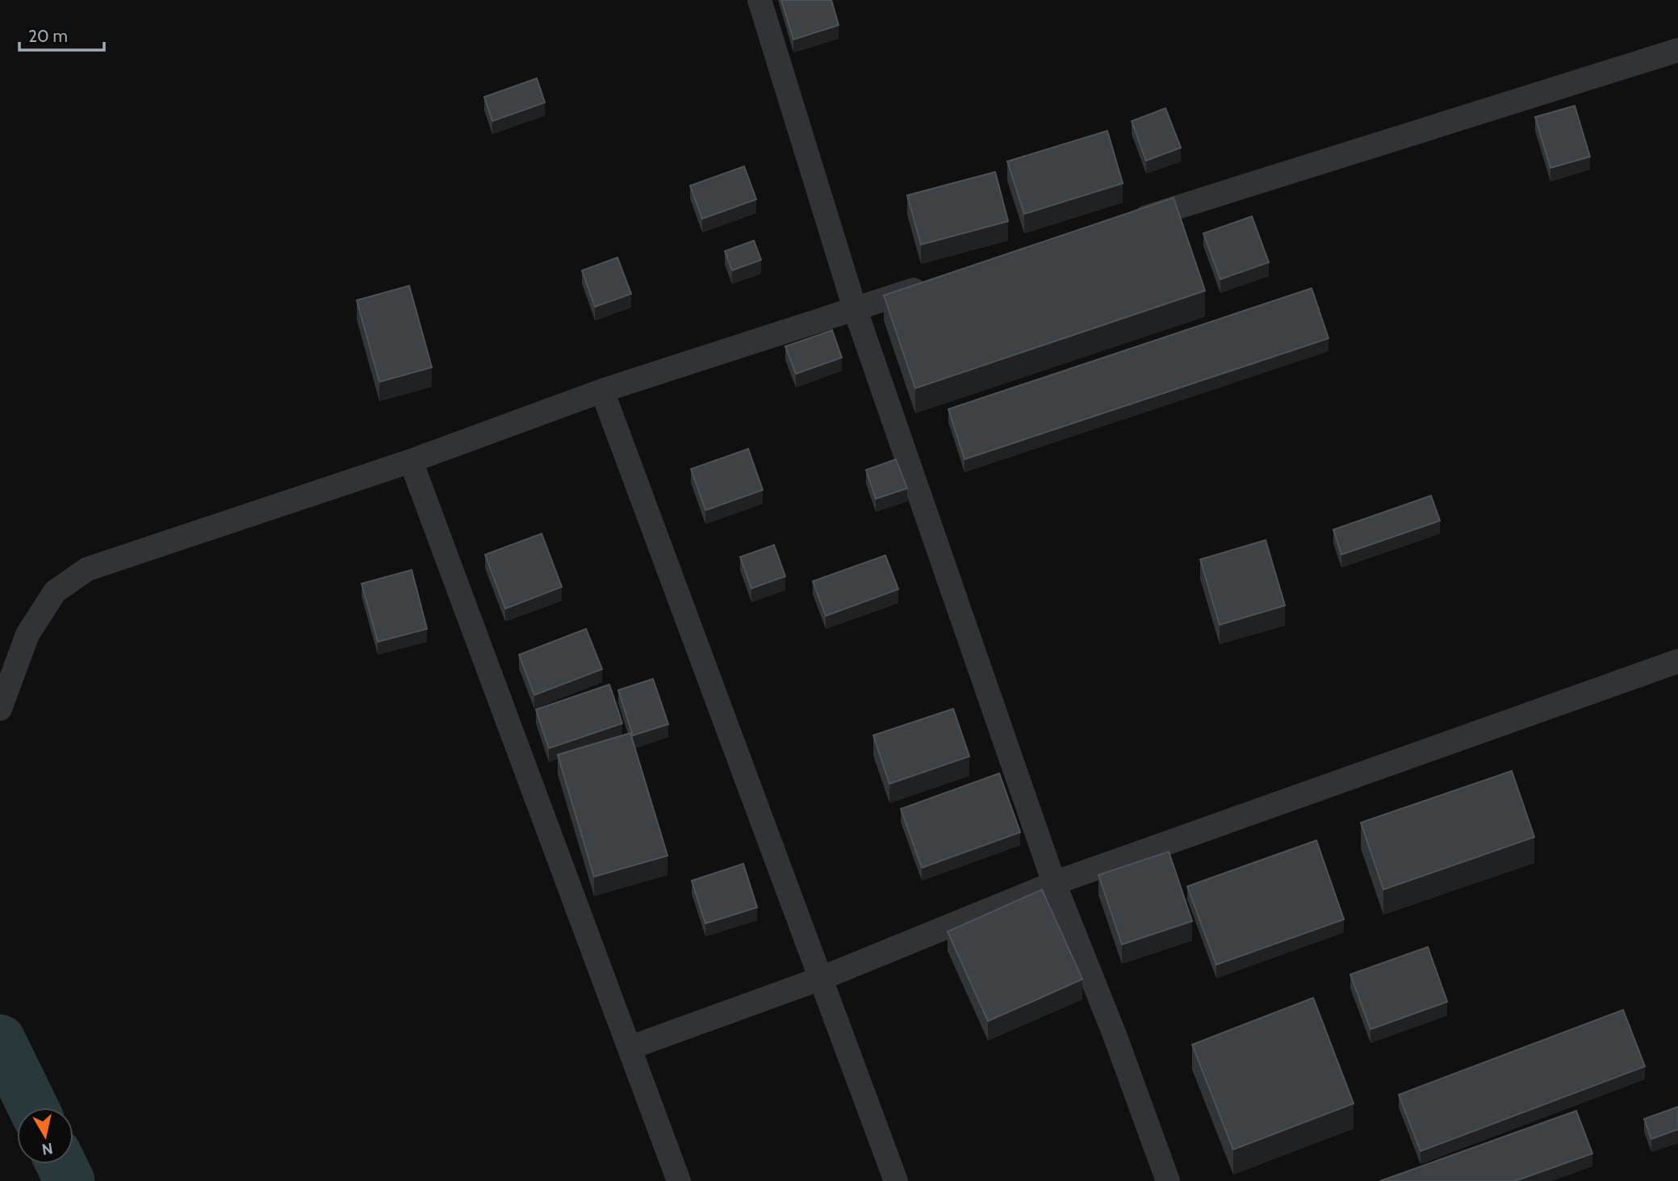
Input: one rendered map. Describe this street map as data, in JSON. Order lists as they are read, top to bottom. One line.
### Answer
{"scale_bar":"20 m","north":"bottom"}
